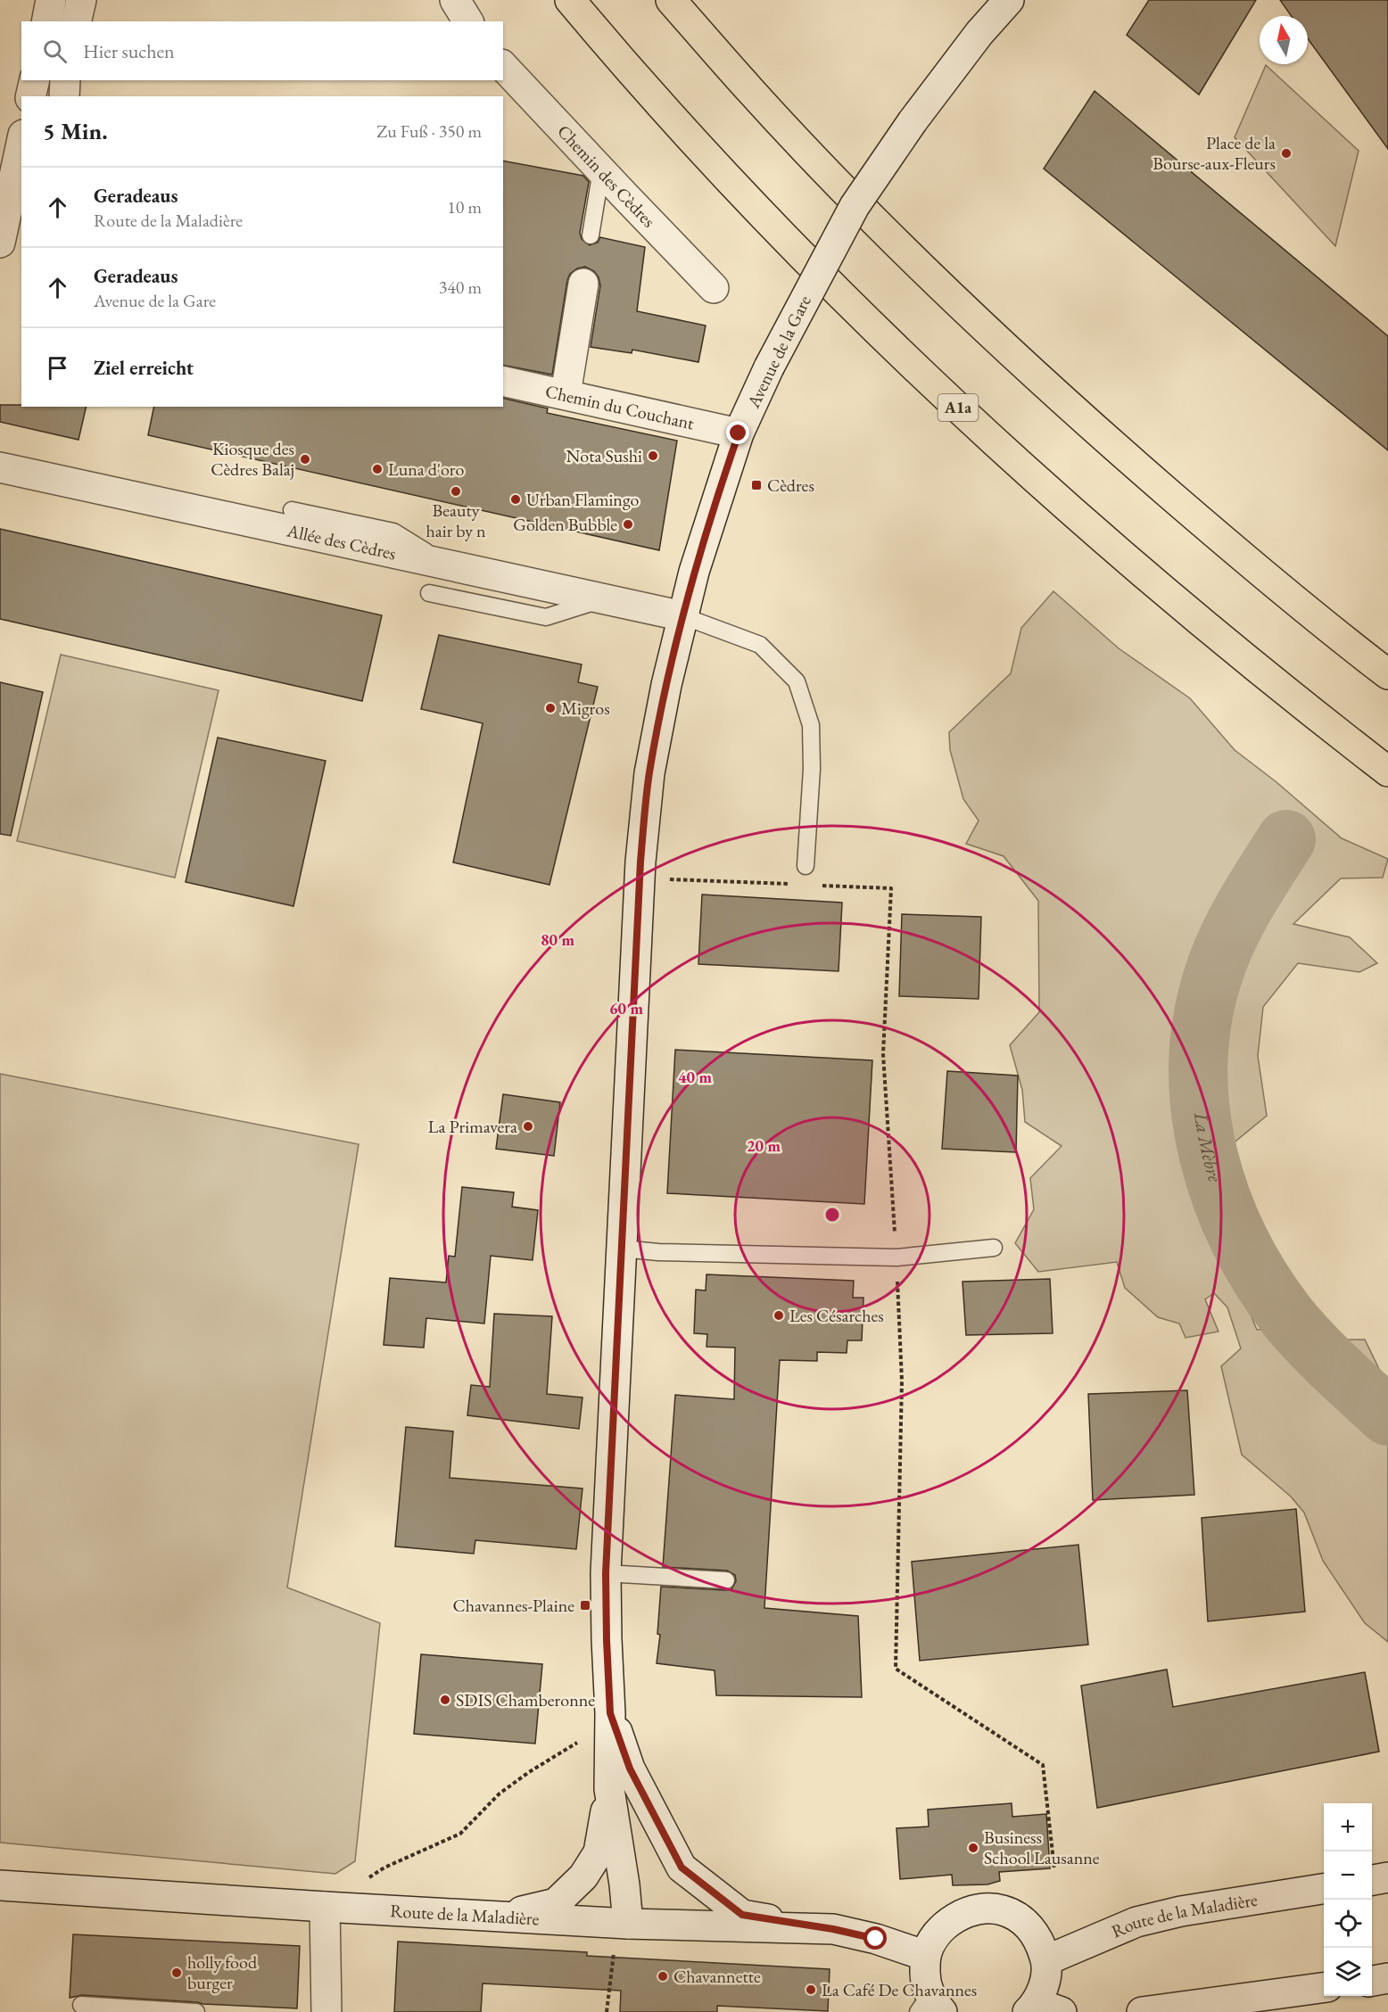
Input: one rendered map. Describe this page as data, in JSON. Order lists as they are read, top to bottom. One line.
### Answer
{"streets":{"highway":["A1a"],"street":["Chemin des Cèdres","Avenue de la Gare","Chemin du Couchant","Allée des Cèdres","Route de la Maladière"]},"crossings":[["Avenue de la Gare","Chemin du Couchant"],["Avenue de la Gare","Allée des Cèdres"],["Avenue de la Gare","Route de la Maladière"]],"water":["La Mèbre"],"places":{"other":["Place de la Bourse-aux-Fleurs","Nota Sushi","Kiosque des Cèdres Balaj","Luna d'oro","Beauty hair by n","Urban Flamingo","Golden Bubble","Migros","La Primavera","Les Césarches","SDIS Chamberonne","Business School Lausanne","holly food burger","Chavannette","La Café De Chavannes"],"transit":["Cèdres","Chavannes-Plaine"]},"north":"top","page":{"search":"Hier suchen","heading":["5 Min.","Zu Fuß · 350 m"],"list":[["Geradeaus","Route de la Maladière","10 m"],["Geradeaus","Avenue de la Gare","340 m"],"Ziel erreicht"],"map_buttons":["+","−"]},"rings":["80 m","60 m","40 m","20 m"]}
